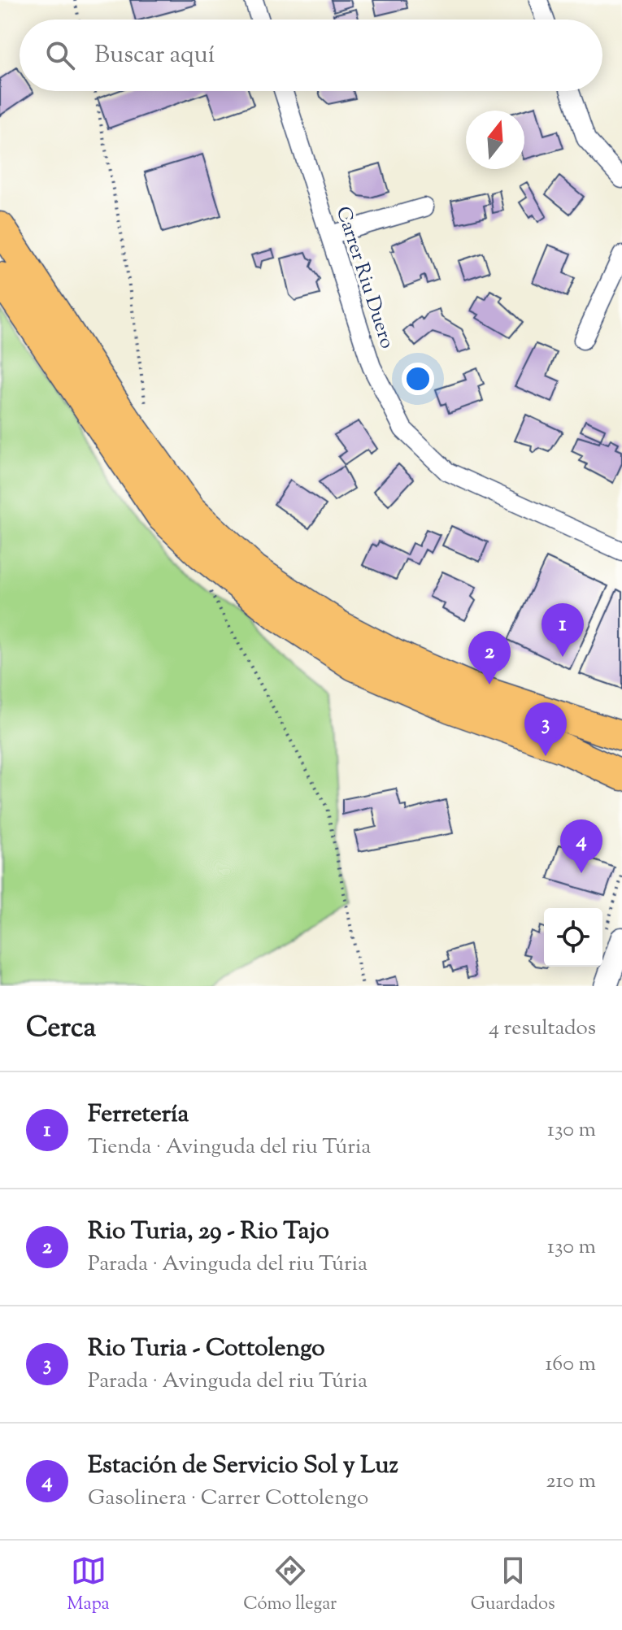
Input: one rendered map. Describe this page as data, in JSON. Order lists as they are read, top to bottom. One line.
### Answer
{"streets":{"street":["Carrer Riu Duero"]},"north":"top","page":{"search":"Buscar aquí","pins":["1","2","3","4"],"heading":["Cerca","4 resultados"],"list":[{"mark":"1","name":"Ferretería","note":"Tienda · Avinguda del riu Túria","value":"130 m"},{"mark":"2","name":"Rio Turia, 29 - Rio Tajo","note":"Parada · Avinguda del riu Túria","value":"130 m"},{"mark":"3","name":"Rio Turia - Cottolengo","note":"Parada · Avinguda del riu Túria","value":"160 m"},{"mark":"4","name":"Estación de Servicio Sol y Luz","note":"Gasolinera · Carrer Cottolengo","value":"210 m"}],"nav":["Mapa","Cómo llegar","Guardados"]}}
